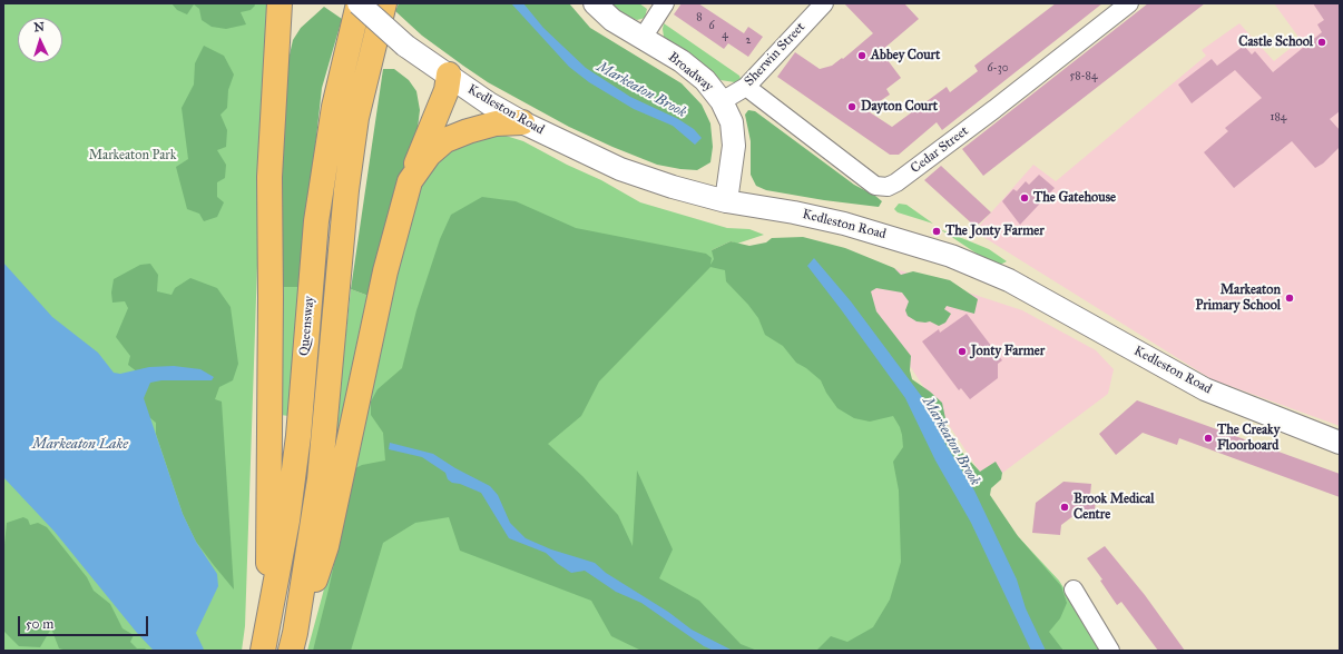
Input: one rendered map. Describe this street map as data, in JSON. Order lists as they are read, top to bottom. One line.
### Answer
{"streets":{"highway":["Queensway"],"street":["Sherwin Street","Broadway","Kedleston Road","Cedar Street"]},"crossings":[["Sherwin Street","Broadway"],["Sherwin Street","Cedar Street"],["Broadway","Kedleston Road"],["Kedleston Road","Queensway"]],"water":["Markeaton Brook","Markeaton Lake"],"parks":["Markeaton Park"],"places":["Castle School","Abbey Court","Dayton Court","The Gatehouse","The Jonty Farmer","Markeaton Primary School","Jonty Farmer","The Creaky Floorboard","Brook Medical Centre"],"house_numbers":["8","6","4","2","6-30","58-84","184"],"scale_bar":"50 m","north":"top"}
